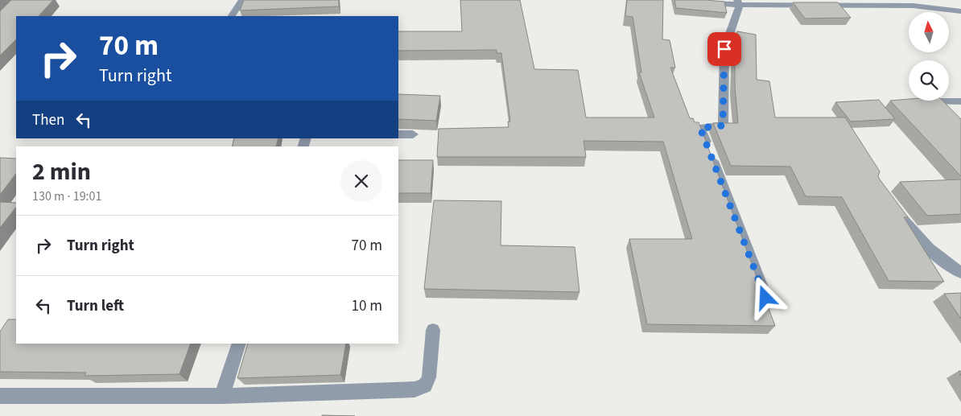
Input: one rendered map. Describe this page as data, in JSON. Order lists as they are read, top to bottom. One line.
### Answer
{"north":"top","page":{"turn":["70 m","Turn right"],"then":"Then","heading":["2 min","130 m · 19:01"],"list":[{"name":"Turn right","value":"70 m"},{"name":"Turn left","value":"10 m"}]}}
